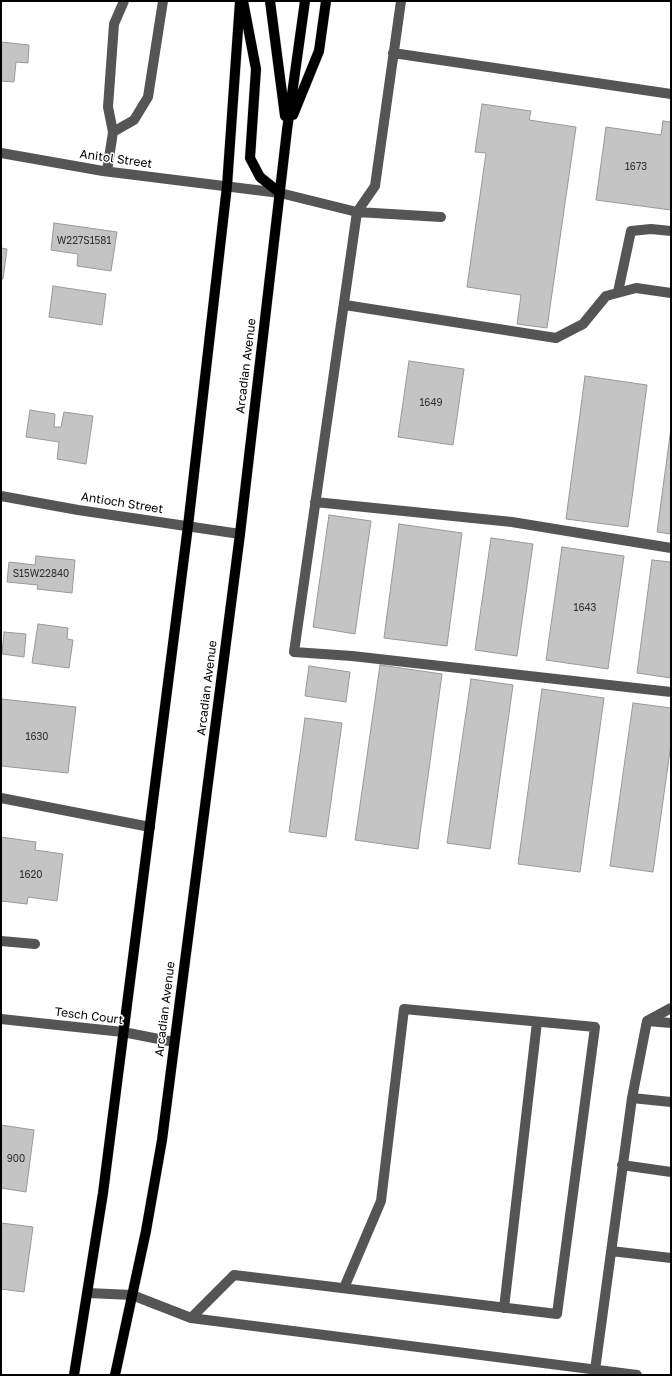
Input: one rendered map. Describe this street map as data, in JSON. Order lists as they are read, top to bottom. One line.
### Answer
{"streets":{"main road":["Arcadian Avenue"],"street":["Anitol Street","Antioch Street","Tesch Court"]},"crossings":[["Anitol Street","Arcadian Avenue"],["Arcadian Avenue","Antioch Street"],["Arcadian Avenue","Tesch Court"]],"house_numbers":["1673","W227S1581","1649","S15W22840","1643","1630","1620","900"]}
